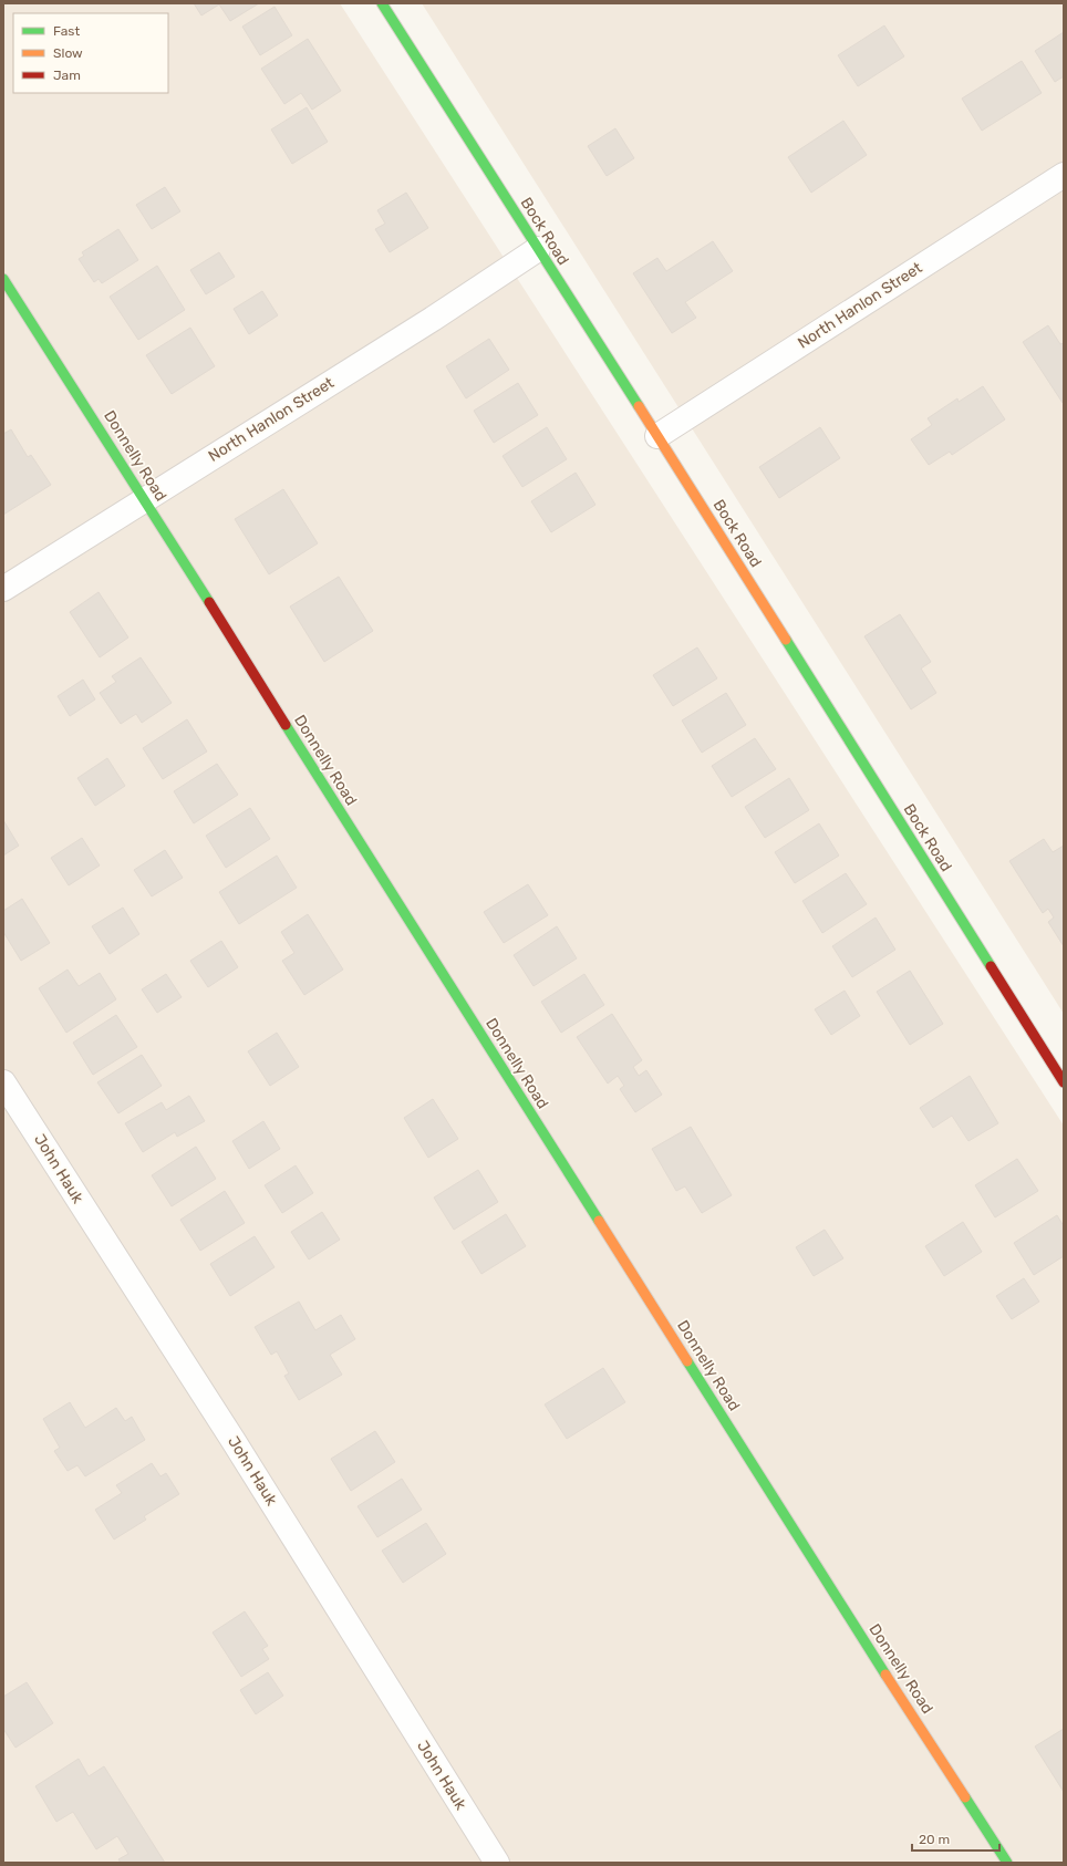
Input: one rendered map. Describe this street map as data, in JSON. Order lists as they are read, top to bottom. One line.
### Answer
{"streets":{"street":["Bock Road","North Hanlon Street","Donnelly Road","John Hauk"]},"crossings":[["Bock Road","North Hanlon Street"],["North Hanlon Street","Donnelly Road"]],"legend":["Fast","Slow","Jam"],"scale_bar":"20 m"}
